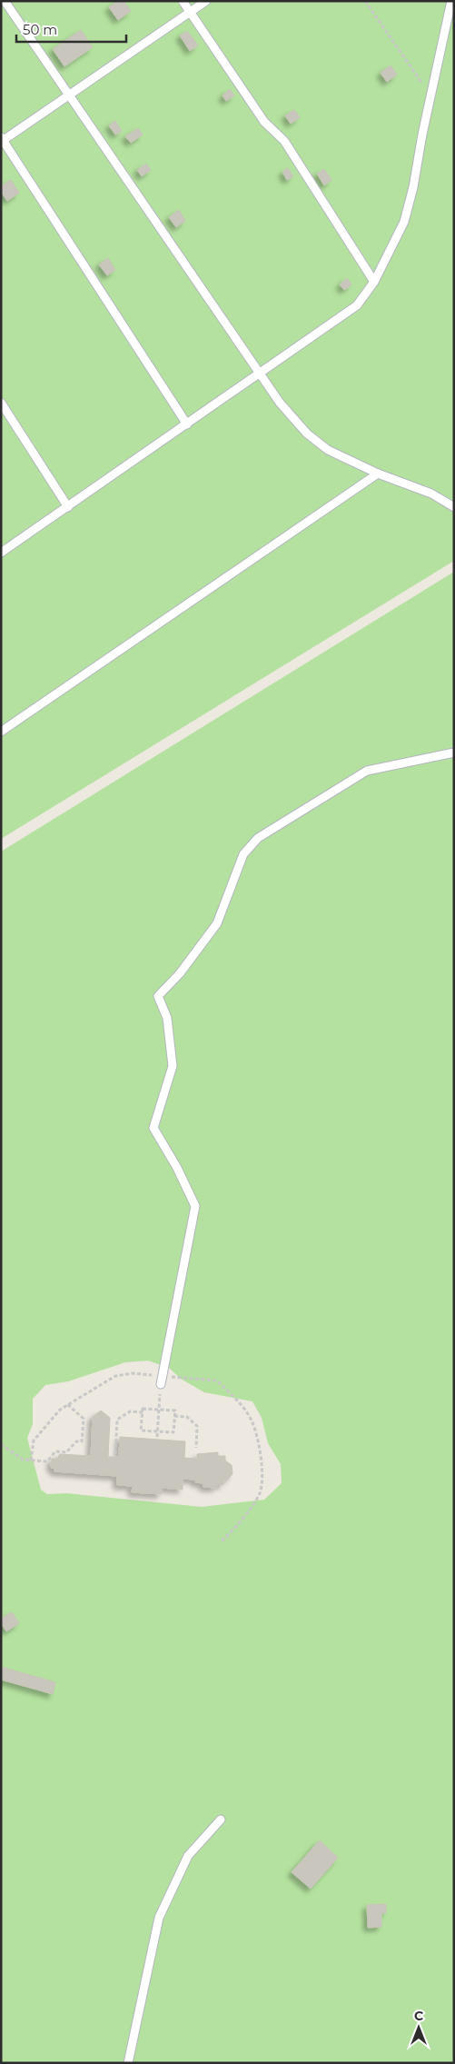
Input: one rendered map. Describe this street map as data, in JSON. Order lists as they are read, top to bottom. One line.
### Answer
{"scale_bar":"50 m","north":"top"}
